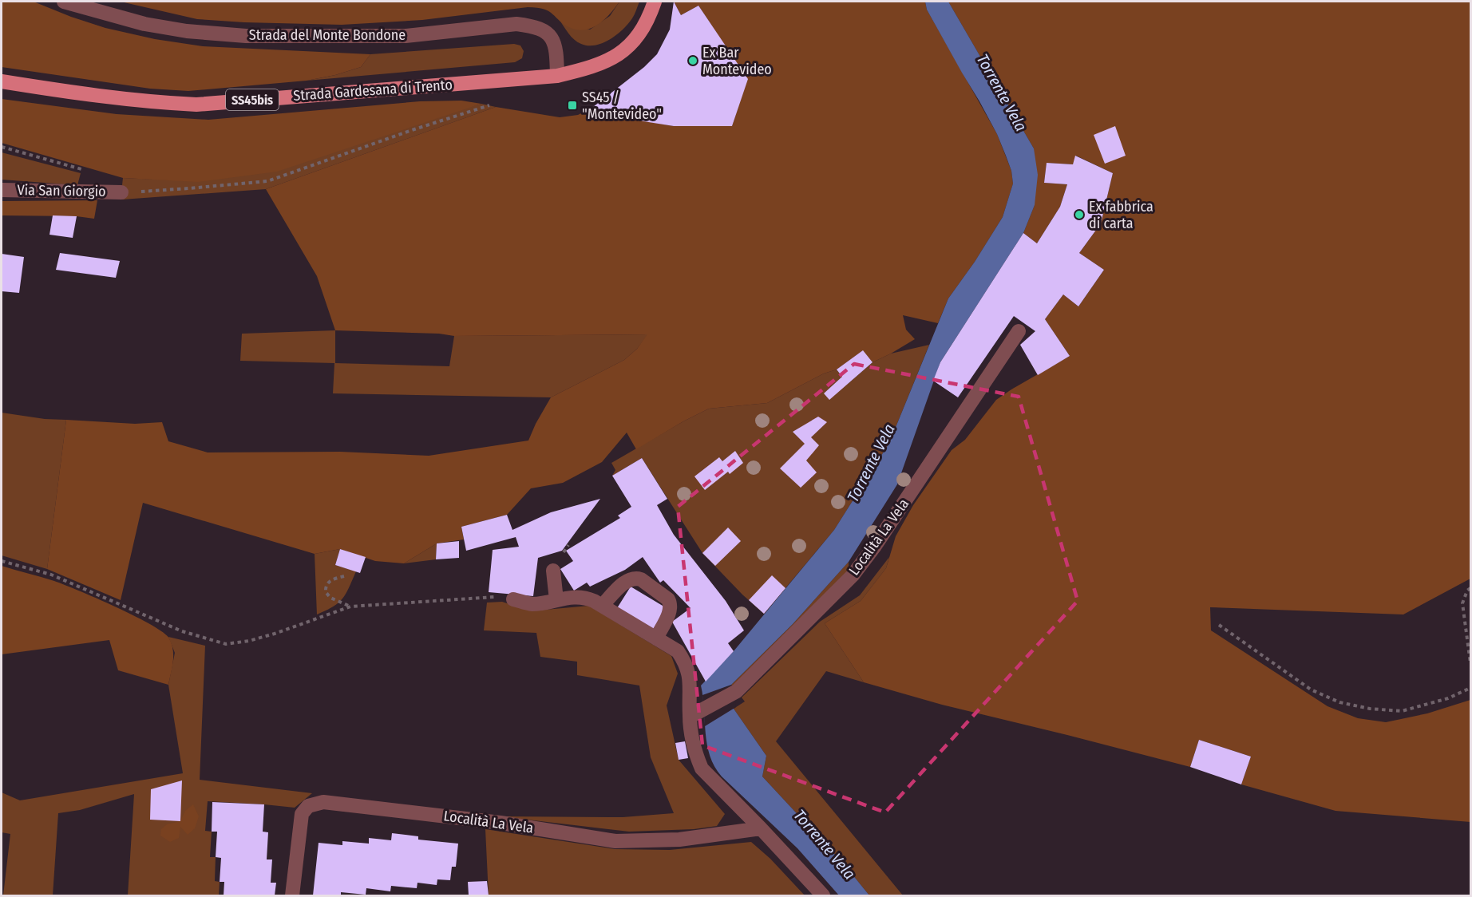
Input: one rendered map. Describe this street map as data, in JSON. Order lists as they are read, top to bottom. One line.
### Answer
{"streets":{"main road":["Strada Gardesana di Trento","SS45bis"],"street":["Strada del Monte Bondone","Via San Giorgio","Località La Vela"]},"crossings":[["Strada del Monte Bondone","Strada Gardesana di Trento"]],"water":["Torrente Vela"],"places":{"other":["Ex Bar Montevideo","Ex fabbrica di carta"],"transit":["SS45 / \"Montevideo\""]}}
